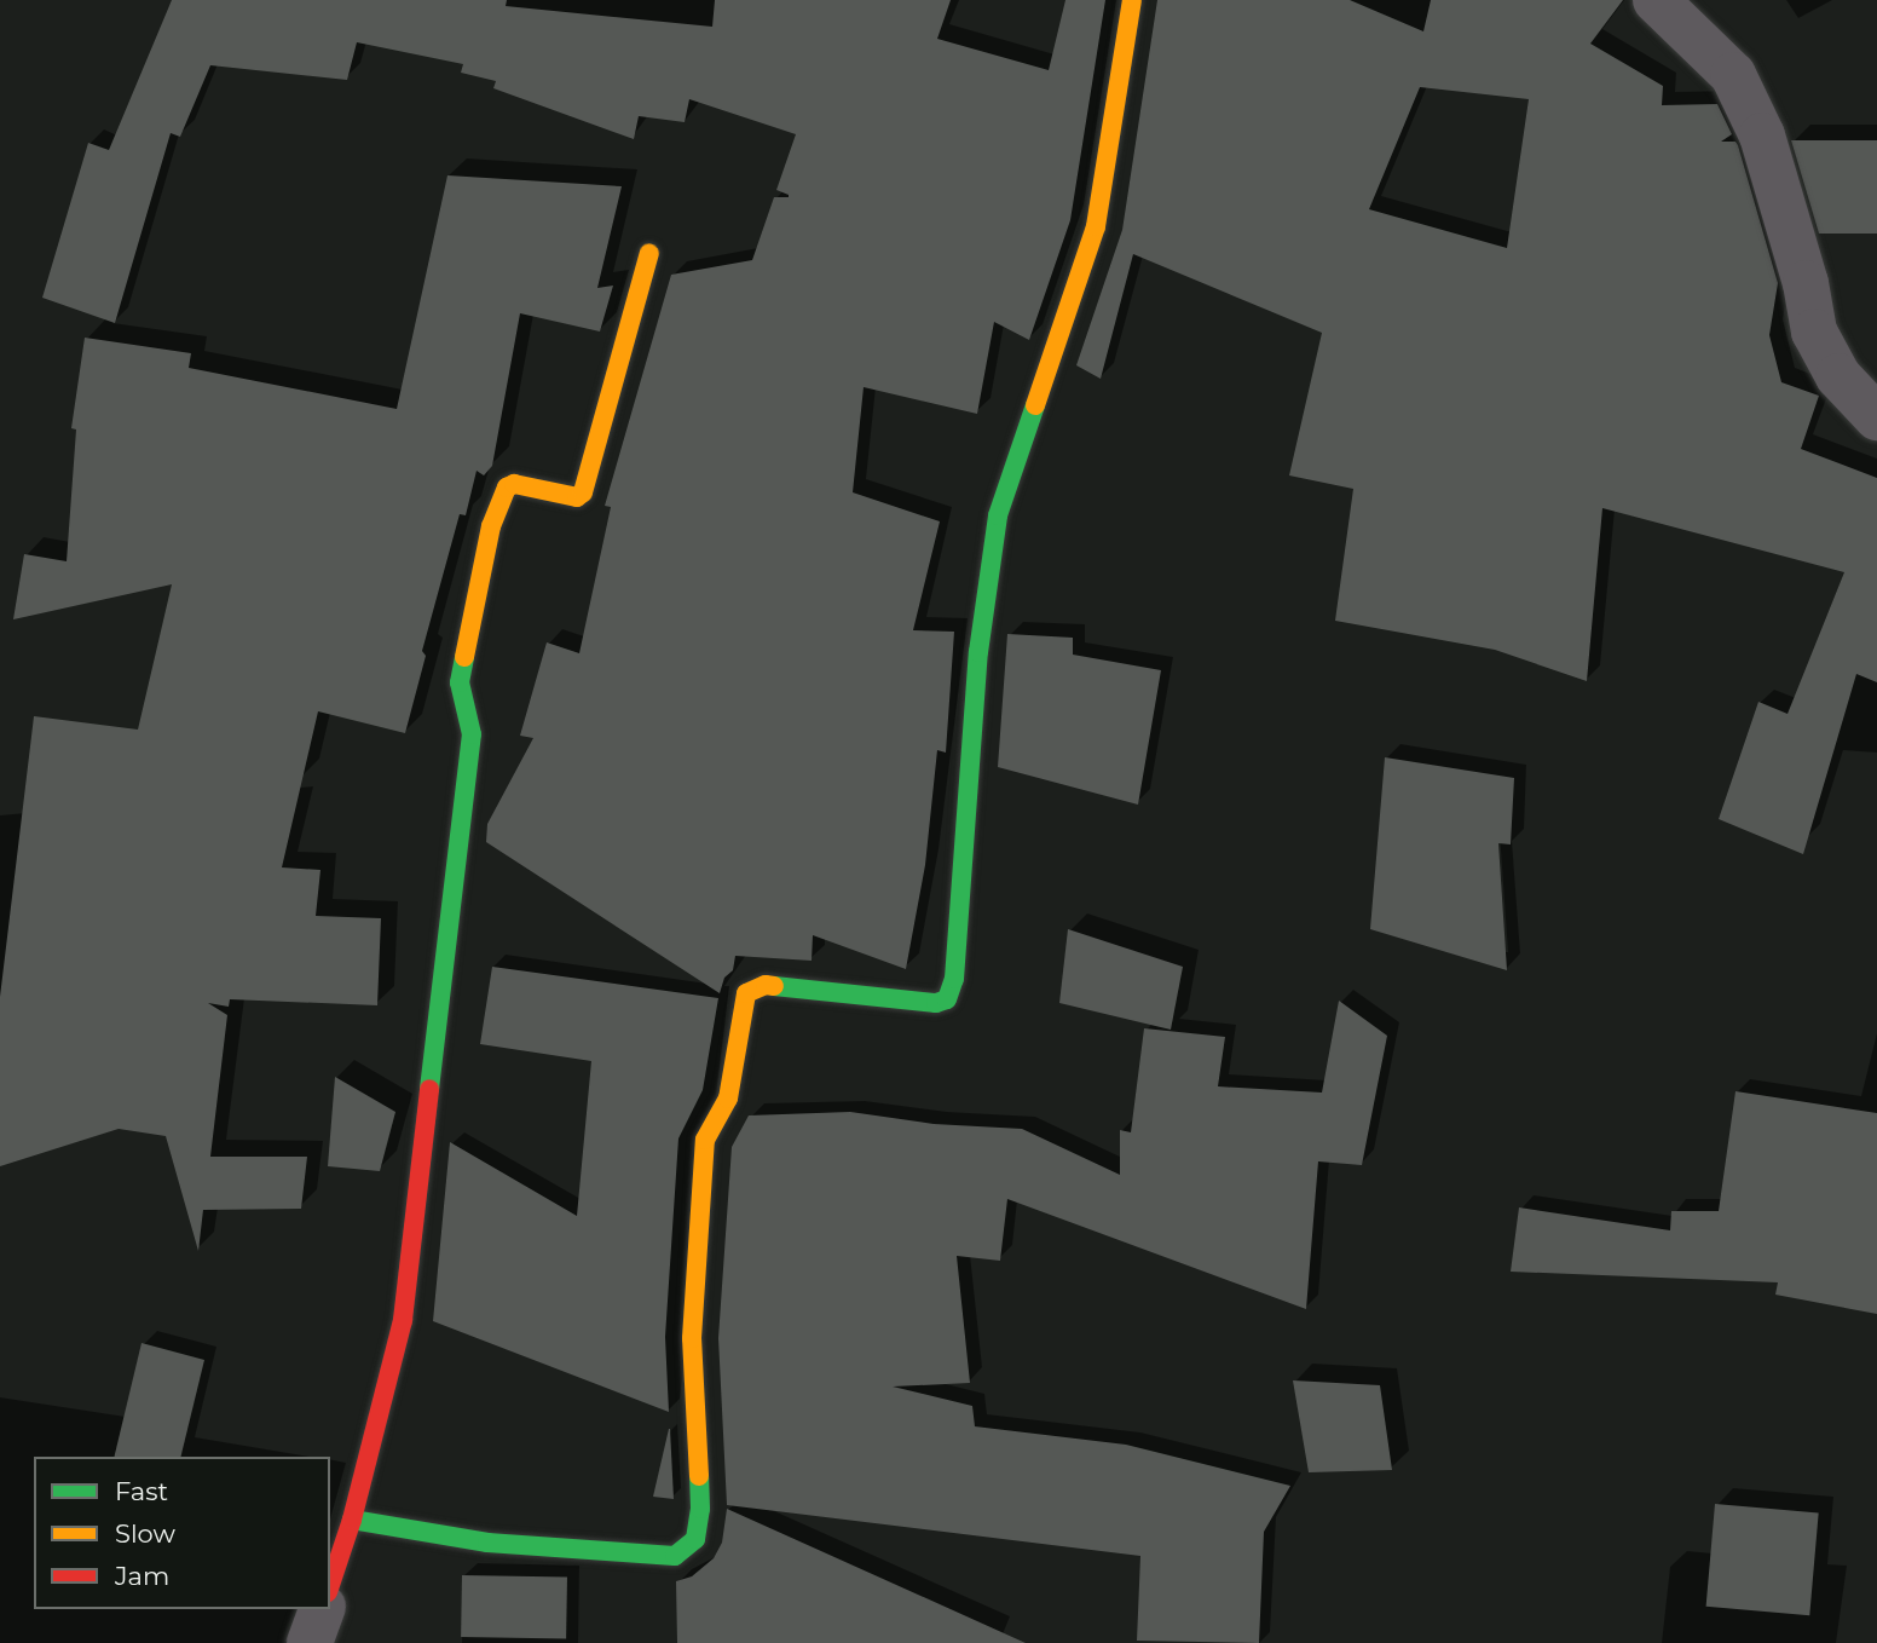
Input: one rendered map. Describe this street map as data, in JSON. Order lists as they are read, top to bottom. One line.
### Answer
{"legend":["Fast","Slow","Jam"]}
